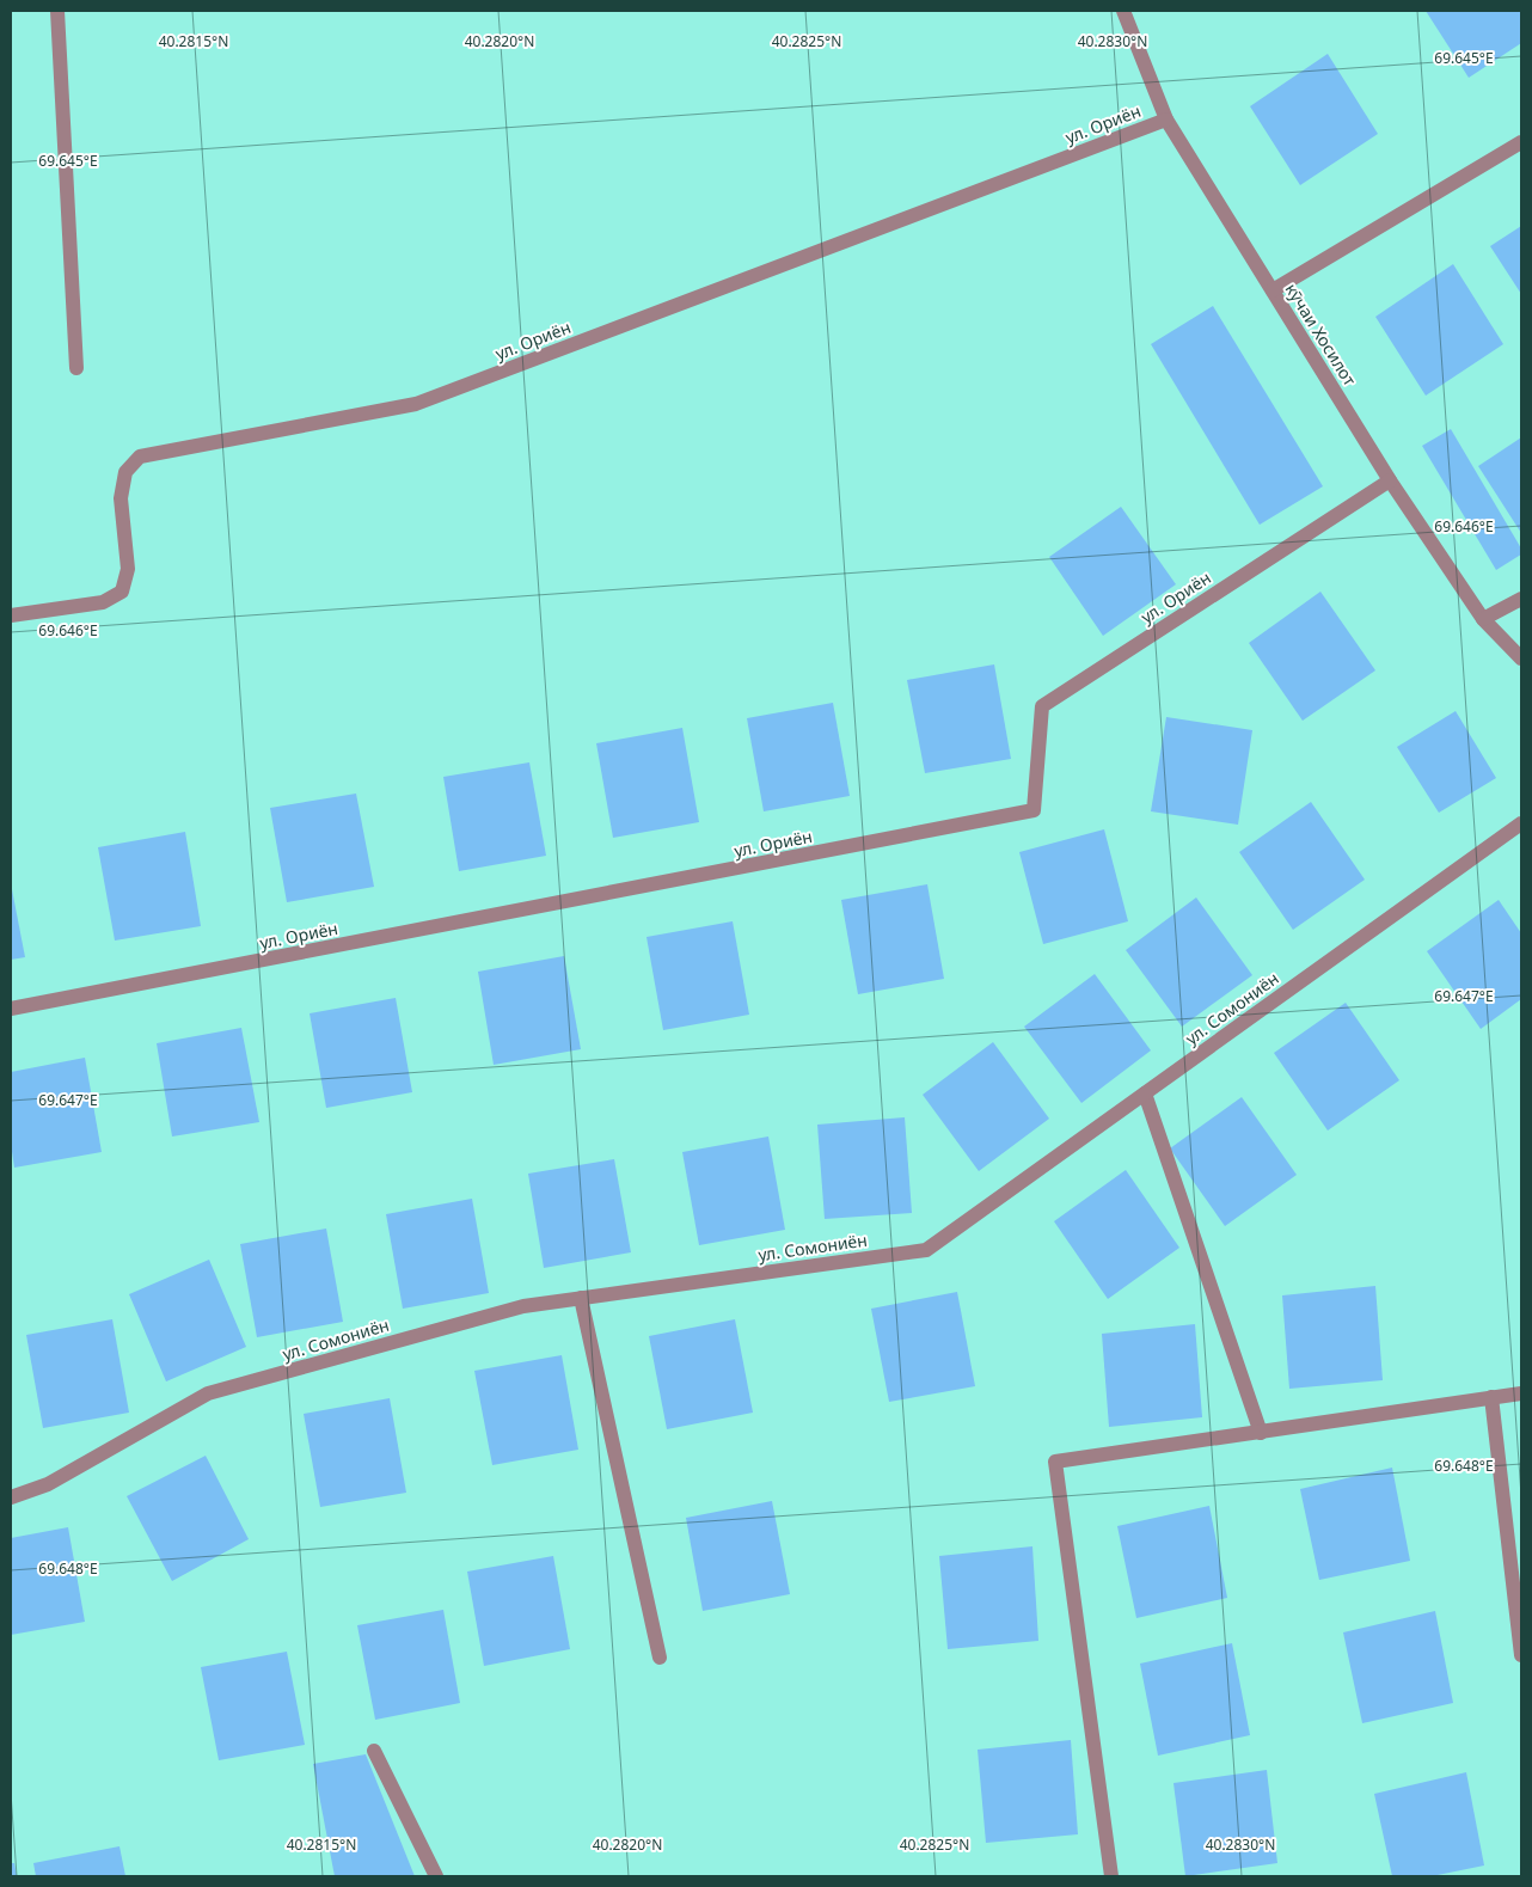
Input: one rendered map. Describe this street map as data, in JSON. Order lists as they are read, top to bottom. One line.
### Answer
{"streets":{"street":["ул. Ориён","кӯчаи Хосилот","ул. Сомониён"]},"crossings":[["ул. Ориён","кӯчаи Хосилот"]],"coordinates":["40.2815°N","40.2820°N","40.2825°N","40.2830°N","69.645°E","69.646°E","69.647°E","69.648°E"]}
